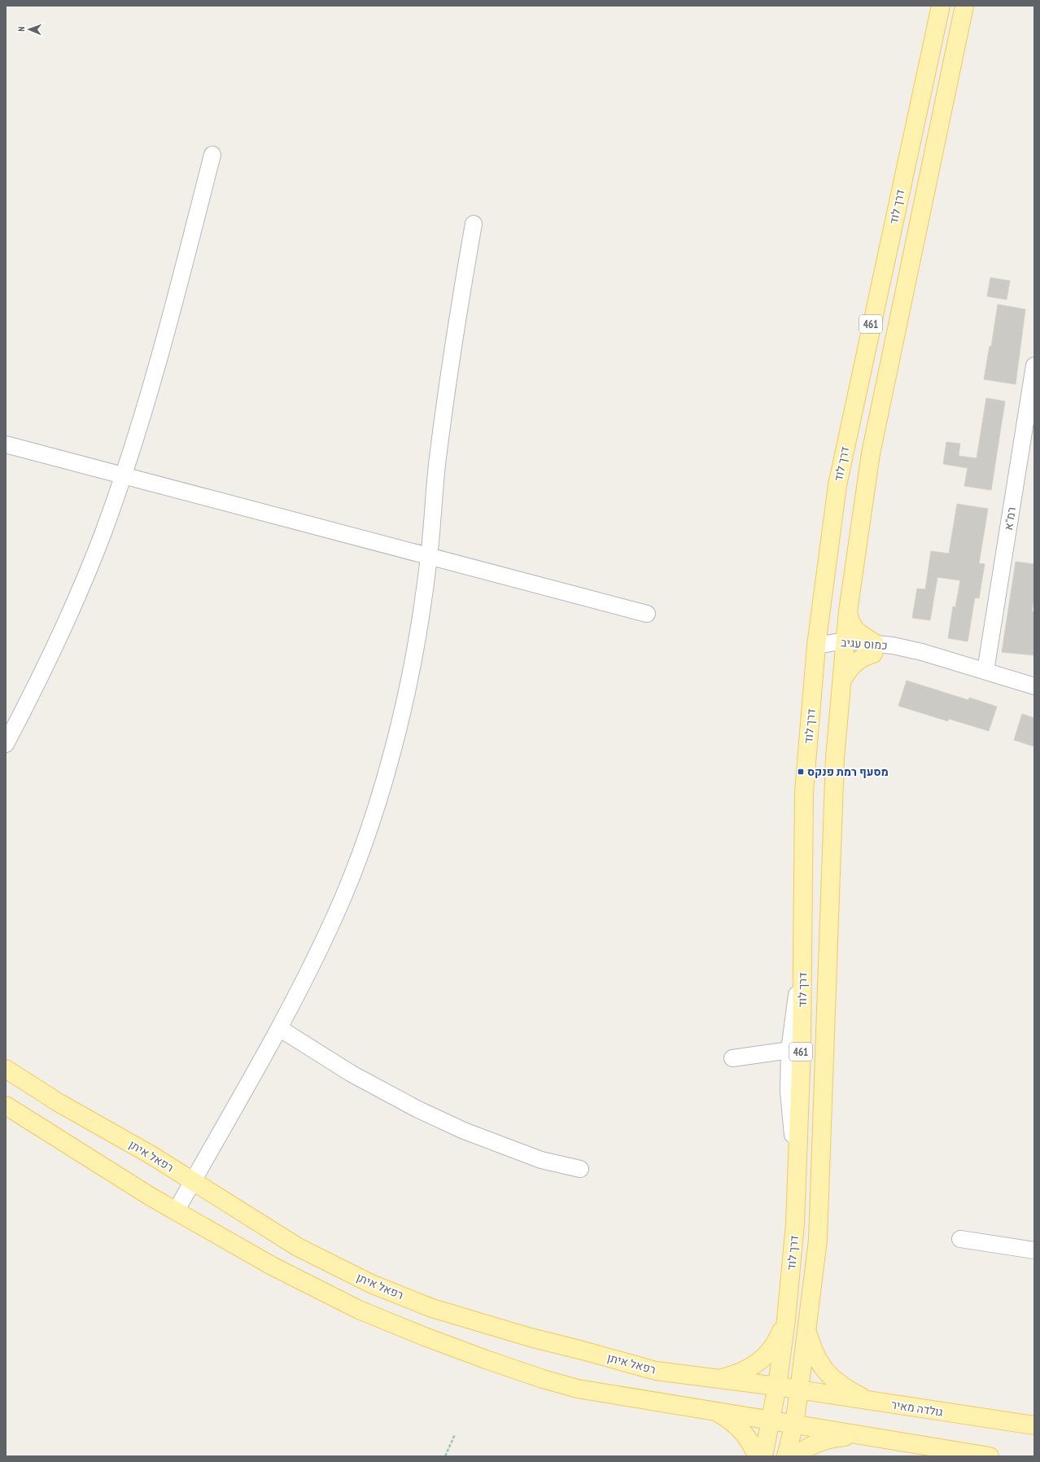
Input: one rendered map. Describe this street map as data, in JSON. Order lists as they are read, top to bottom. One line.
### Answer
{"streets":{"main road":["דרך לוד","461","רפאל איתן","גולדה מאיר"],"street":["רמ\"א","כמוס עגיב"]},"crossings":[["דרך לוד","כמוס עגיב"],["דרך לוד","רפאל איתן"],["דרך לוד","גולדה מאיר"],["רמ\"א","כמוס עגיב"],["רפאל איתן","גולדה מאיר"]],"places":{"transit":["מסעף רמת פנקס"]},"north":"left"}
